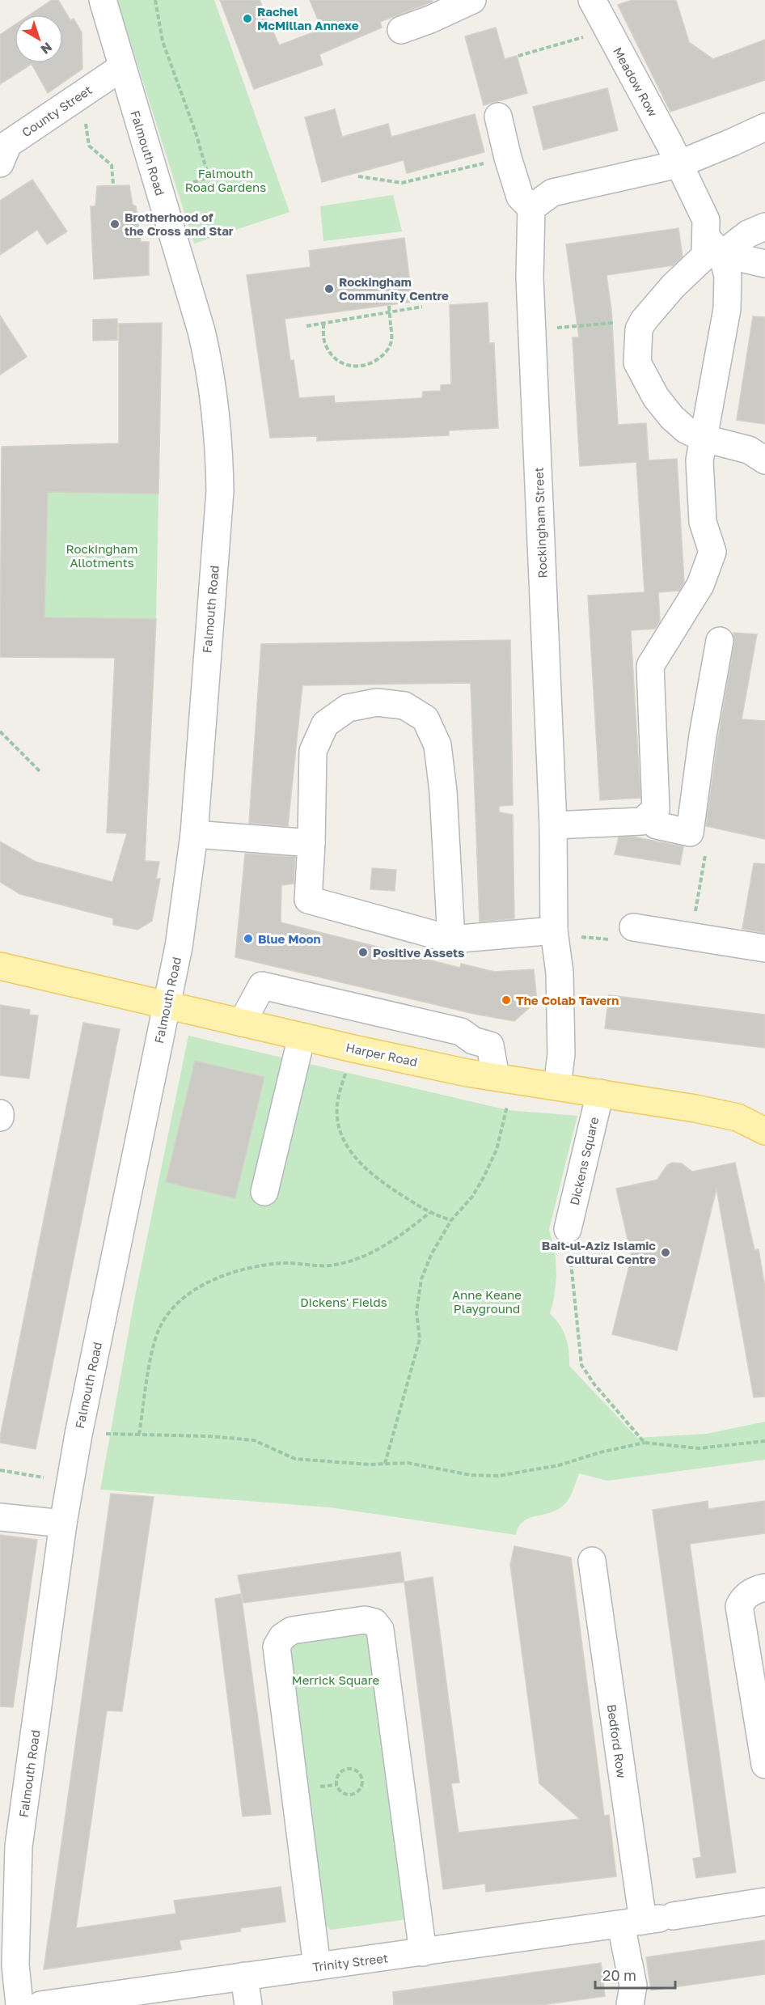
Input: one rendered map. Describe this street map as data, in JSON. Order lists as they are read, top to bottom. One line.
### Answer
{"streets":{"main road":["Harper Road"],"street":["Meadow Row","County Street","Falmouth Road","Rockingham Street","Dickens Square","Bedford Row","Trinity Street"]},"crossings":[["County Street","Falmouth Road"],["Falmouth Road","Harper Road"],["Rockingham Street","Harper Road"],["Harper Road","Dickens Square"],["Bedford Row","Trinity Street"]],"parks":["Falmouth Road Gardens","Rockingham Allotments","Anne Keane Playground","Dickens' Fields","Merrick Square"],"places":["Rachel McMillan Annexe","Brotherhood of the Cross and Star","Rockingham Community Centre","Blue Moon","Positive Assets","The Colab Tavern","Bait-ul-Aziz Islamic Cultural Centre"],"scale_bar":"20 m","north":"bottom right"}
